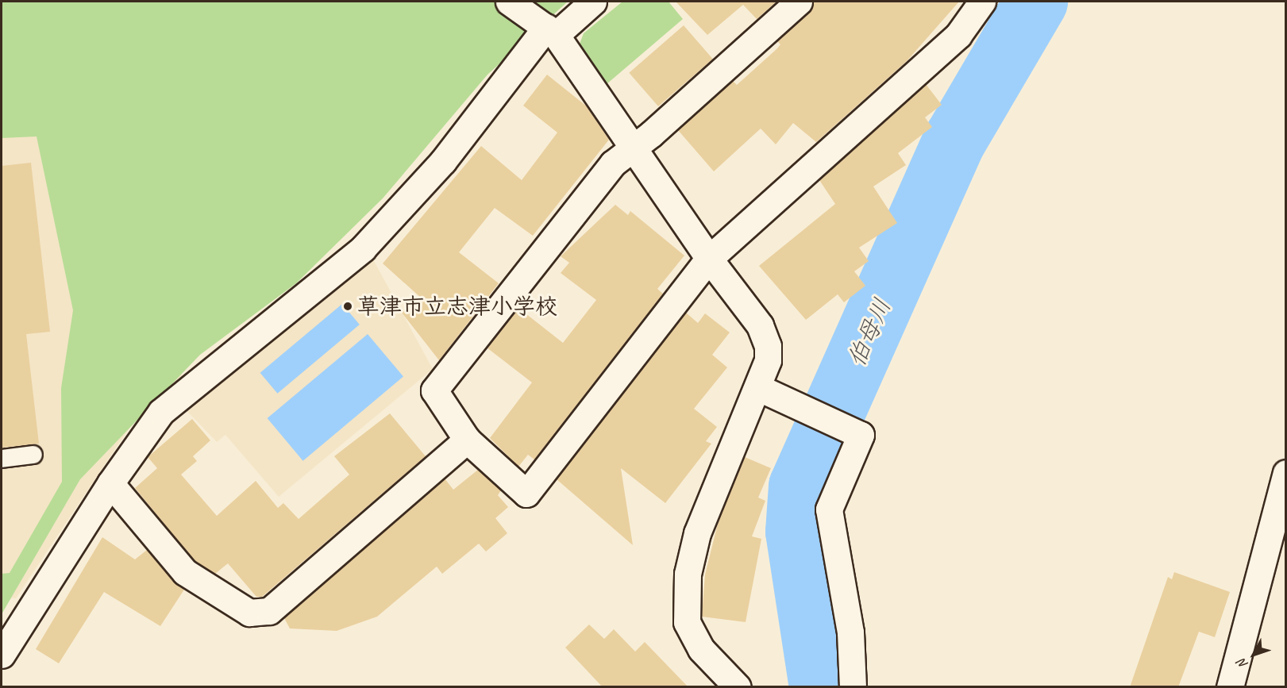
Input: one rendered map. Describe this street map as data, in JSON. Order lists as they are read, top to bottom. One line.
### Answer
{"water":["伯母川"],"places":["草津市立志津小学校"],"north":"bottom left"}
